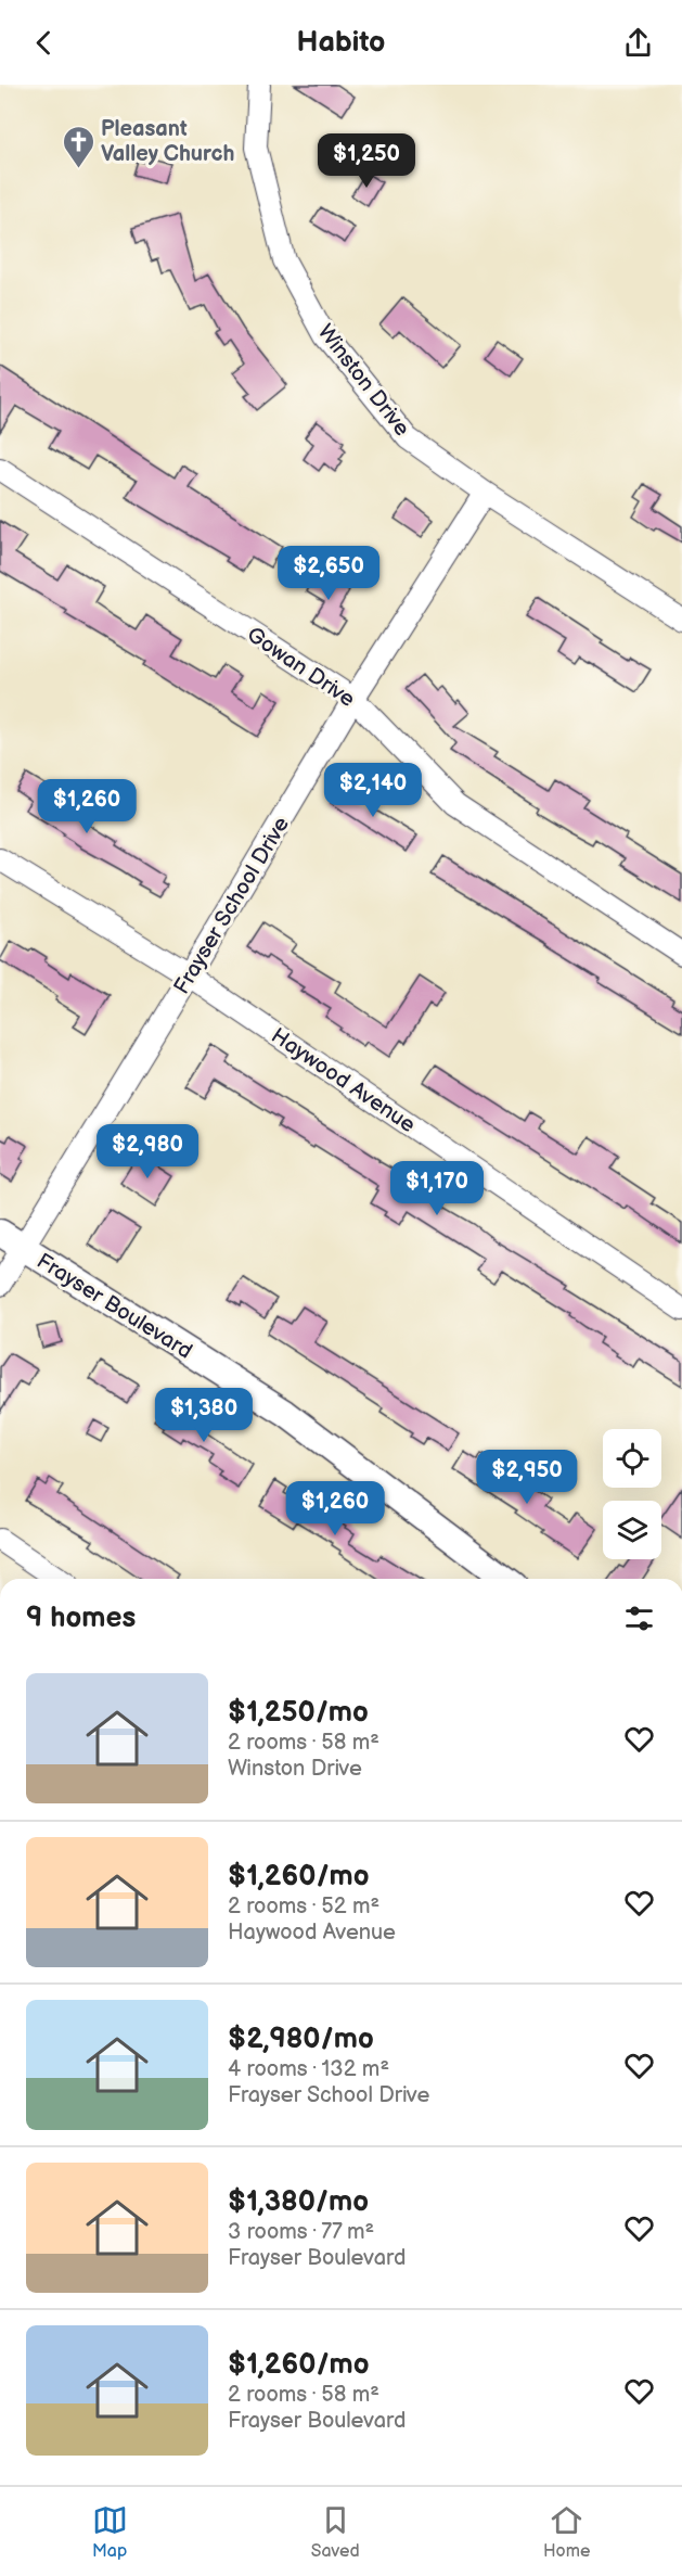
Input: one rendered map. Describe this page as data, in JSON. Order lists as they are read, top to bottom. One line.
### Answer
{"streets":{"main road":["Frayser Boulevard"],"street":["Winston Drive","Gowan Drive","Frayser School Drive","Haywood Avenue"]},"crossings":[["Winston Drive","Frayser School Drive"],["Gowan Drive","Frayser School Drive"],["Frayser School Drive","Haywood Avenue"],["Frayser School Drive","Frayser Boulevard"]],"places":{"church":["Pleasant Valley Church"]},"page":{"header":"Habito","price":["$1,250","$2,650","$2,140","$1,260","$2,980","$1,170","$1,380","$2,950","$1,260"],"heading":"9 homes","list":[{"name":"$1,250/mo","note":"2 rooms · 58 m² · Winston Drive"},{"name":"$1,260/mo","note":"2 rooms · 52 m² · Haywood Avenue"},{"name":"$2,980/mo","note":"4 rooms · 132 m² · Frayser School Drive"},{"name":"$1,380/mo","note":"3 rooms · 77 m² · Frayser Boulevard"},{"name":"$1,260/mo","note":"2 rooms · 58 m² · Frayser Boulevard"}],"tabs":["Map","Saved","Home"]}}
